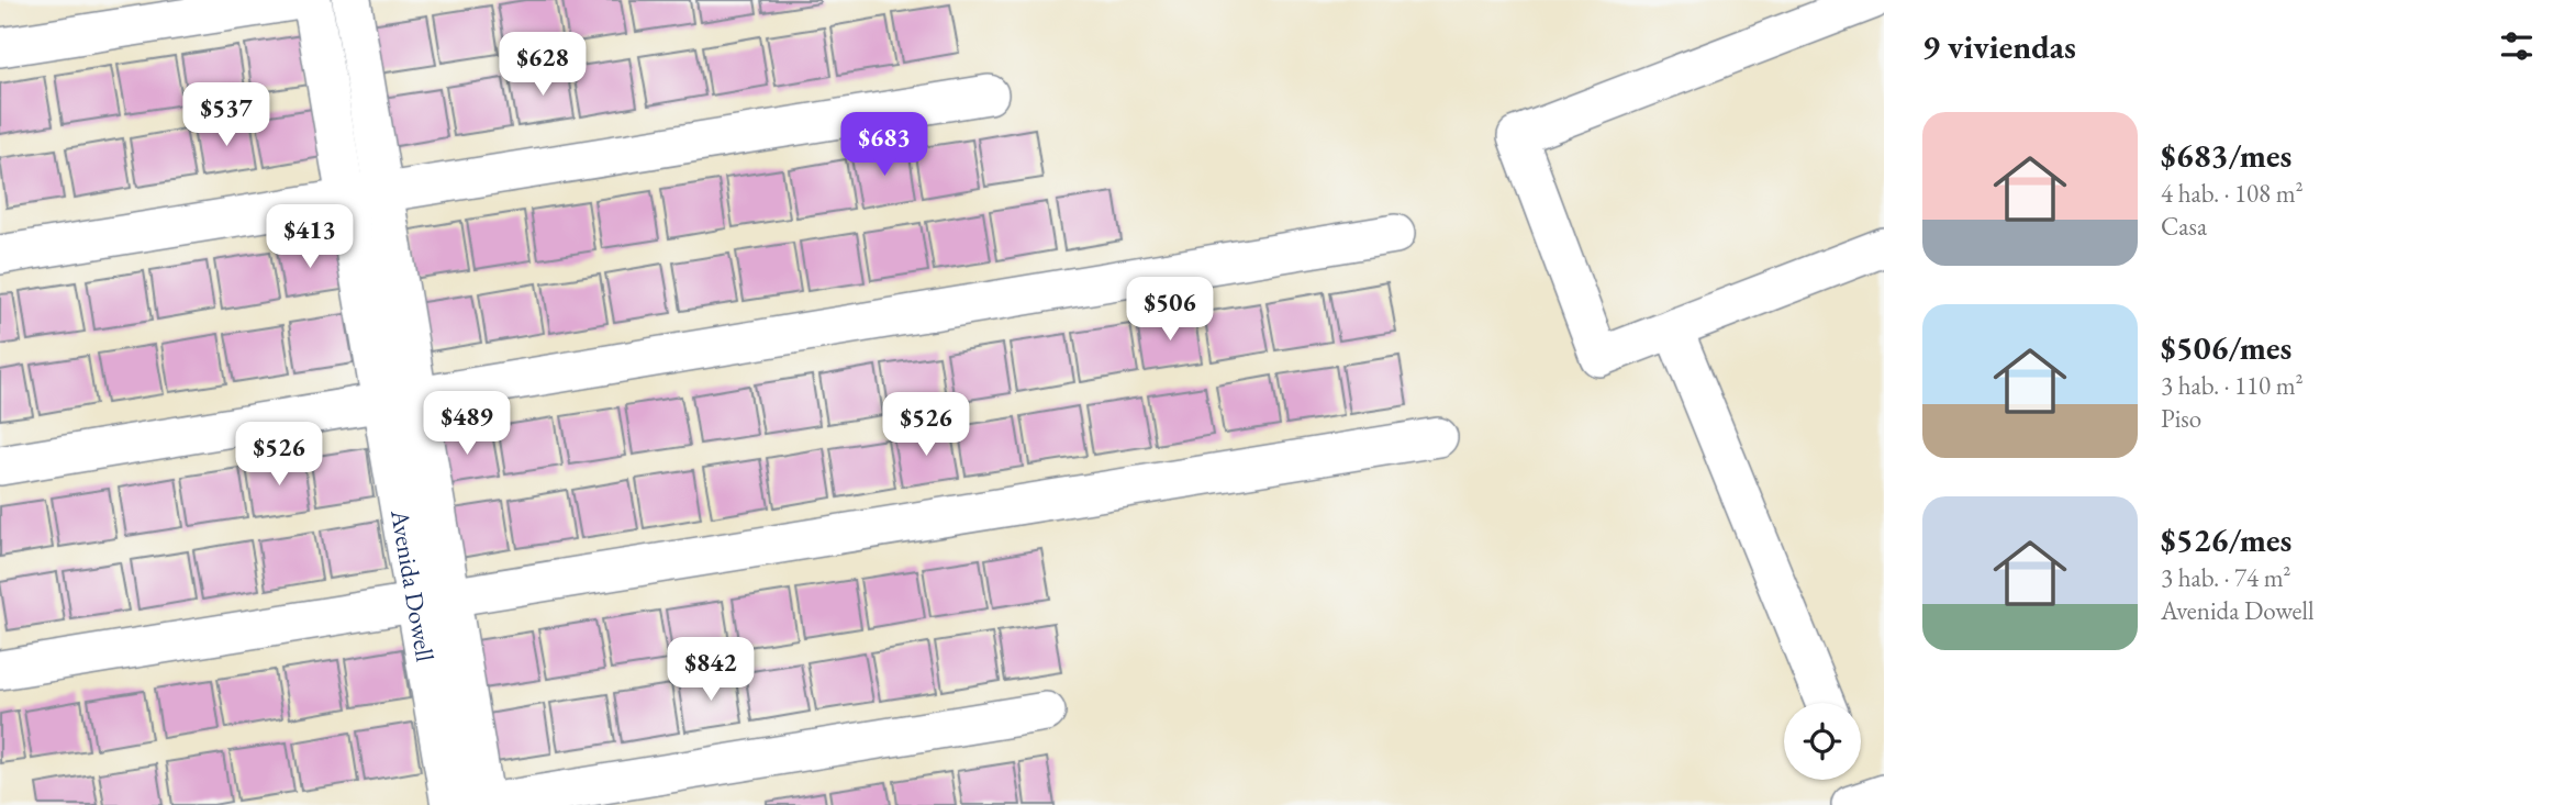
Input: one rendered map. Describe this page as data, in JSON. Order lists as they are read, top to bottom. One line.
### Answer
{"streets":{"street":["Avenida Dowell"]},"page":{"heading":"9 viviendas","price":["$628","$537","$683","$413","$506","$489","$526","$526","$842"],"list":[{"name":"$683/mes","note":"4 hab. · 108 m² · Casa"},{"name":"$506/mes","note":"3 hab. · 110 m² · Piso"},{"name":"$526/mes","note":"3 hab. · 74 m² · Avenida Dowell"}]}}
